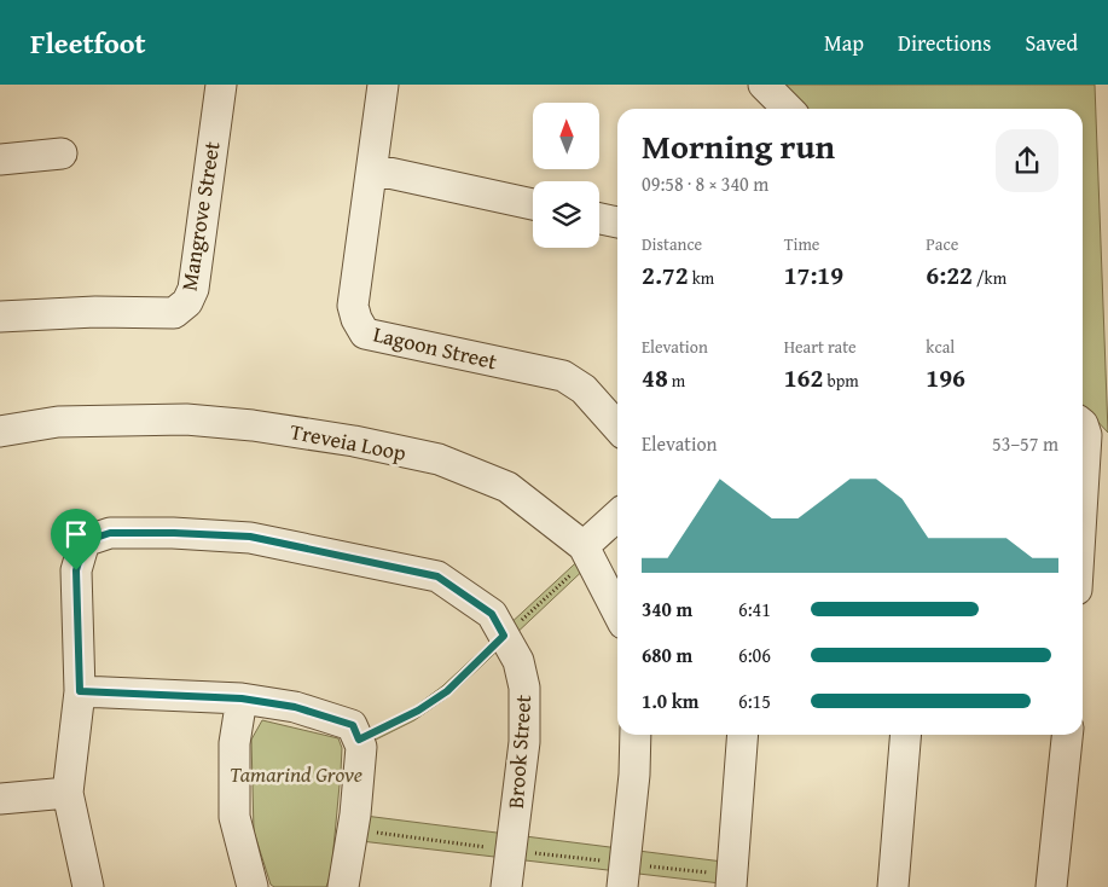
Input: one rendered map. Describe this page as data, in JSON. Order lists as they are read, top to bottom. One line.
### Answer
{"streets":{"street":["Mangrove Street","Lagoon Street","Treveia Loop","Brook Street"]},"parks":["Tamarind Grove"],"north":"top","page":{"header":"Fleetfoot","nav":["Map","Directions","Saved"],"heading":["Morning run","09:58 · 8 × 340 m"],"stats":[["Distance","2.72 km"],["Time","17:19"],["Pace","6:22 /km"],["Elevation","48 m"],["Heart rate","162 bpm"],["kcal","196"]],"chart":["Elevation","53–57 m"],"list":[{"name":"340 m","note":"6:41"},{"name":"680 m","note":"6:06"},{"name":"1.0 km","note":"6:15"}]}}
